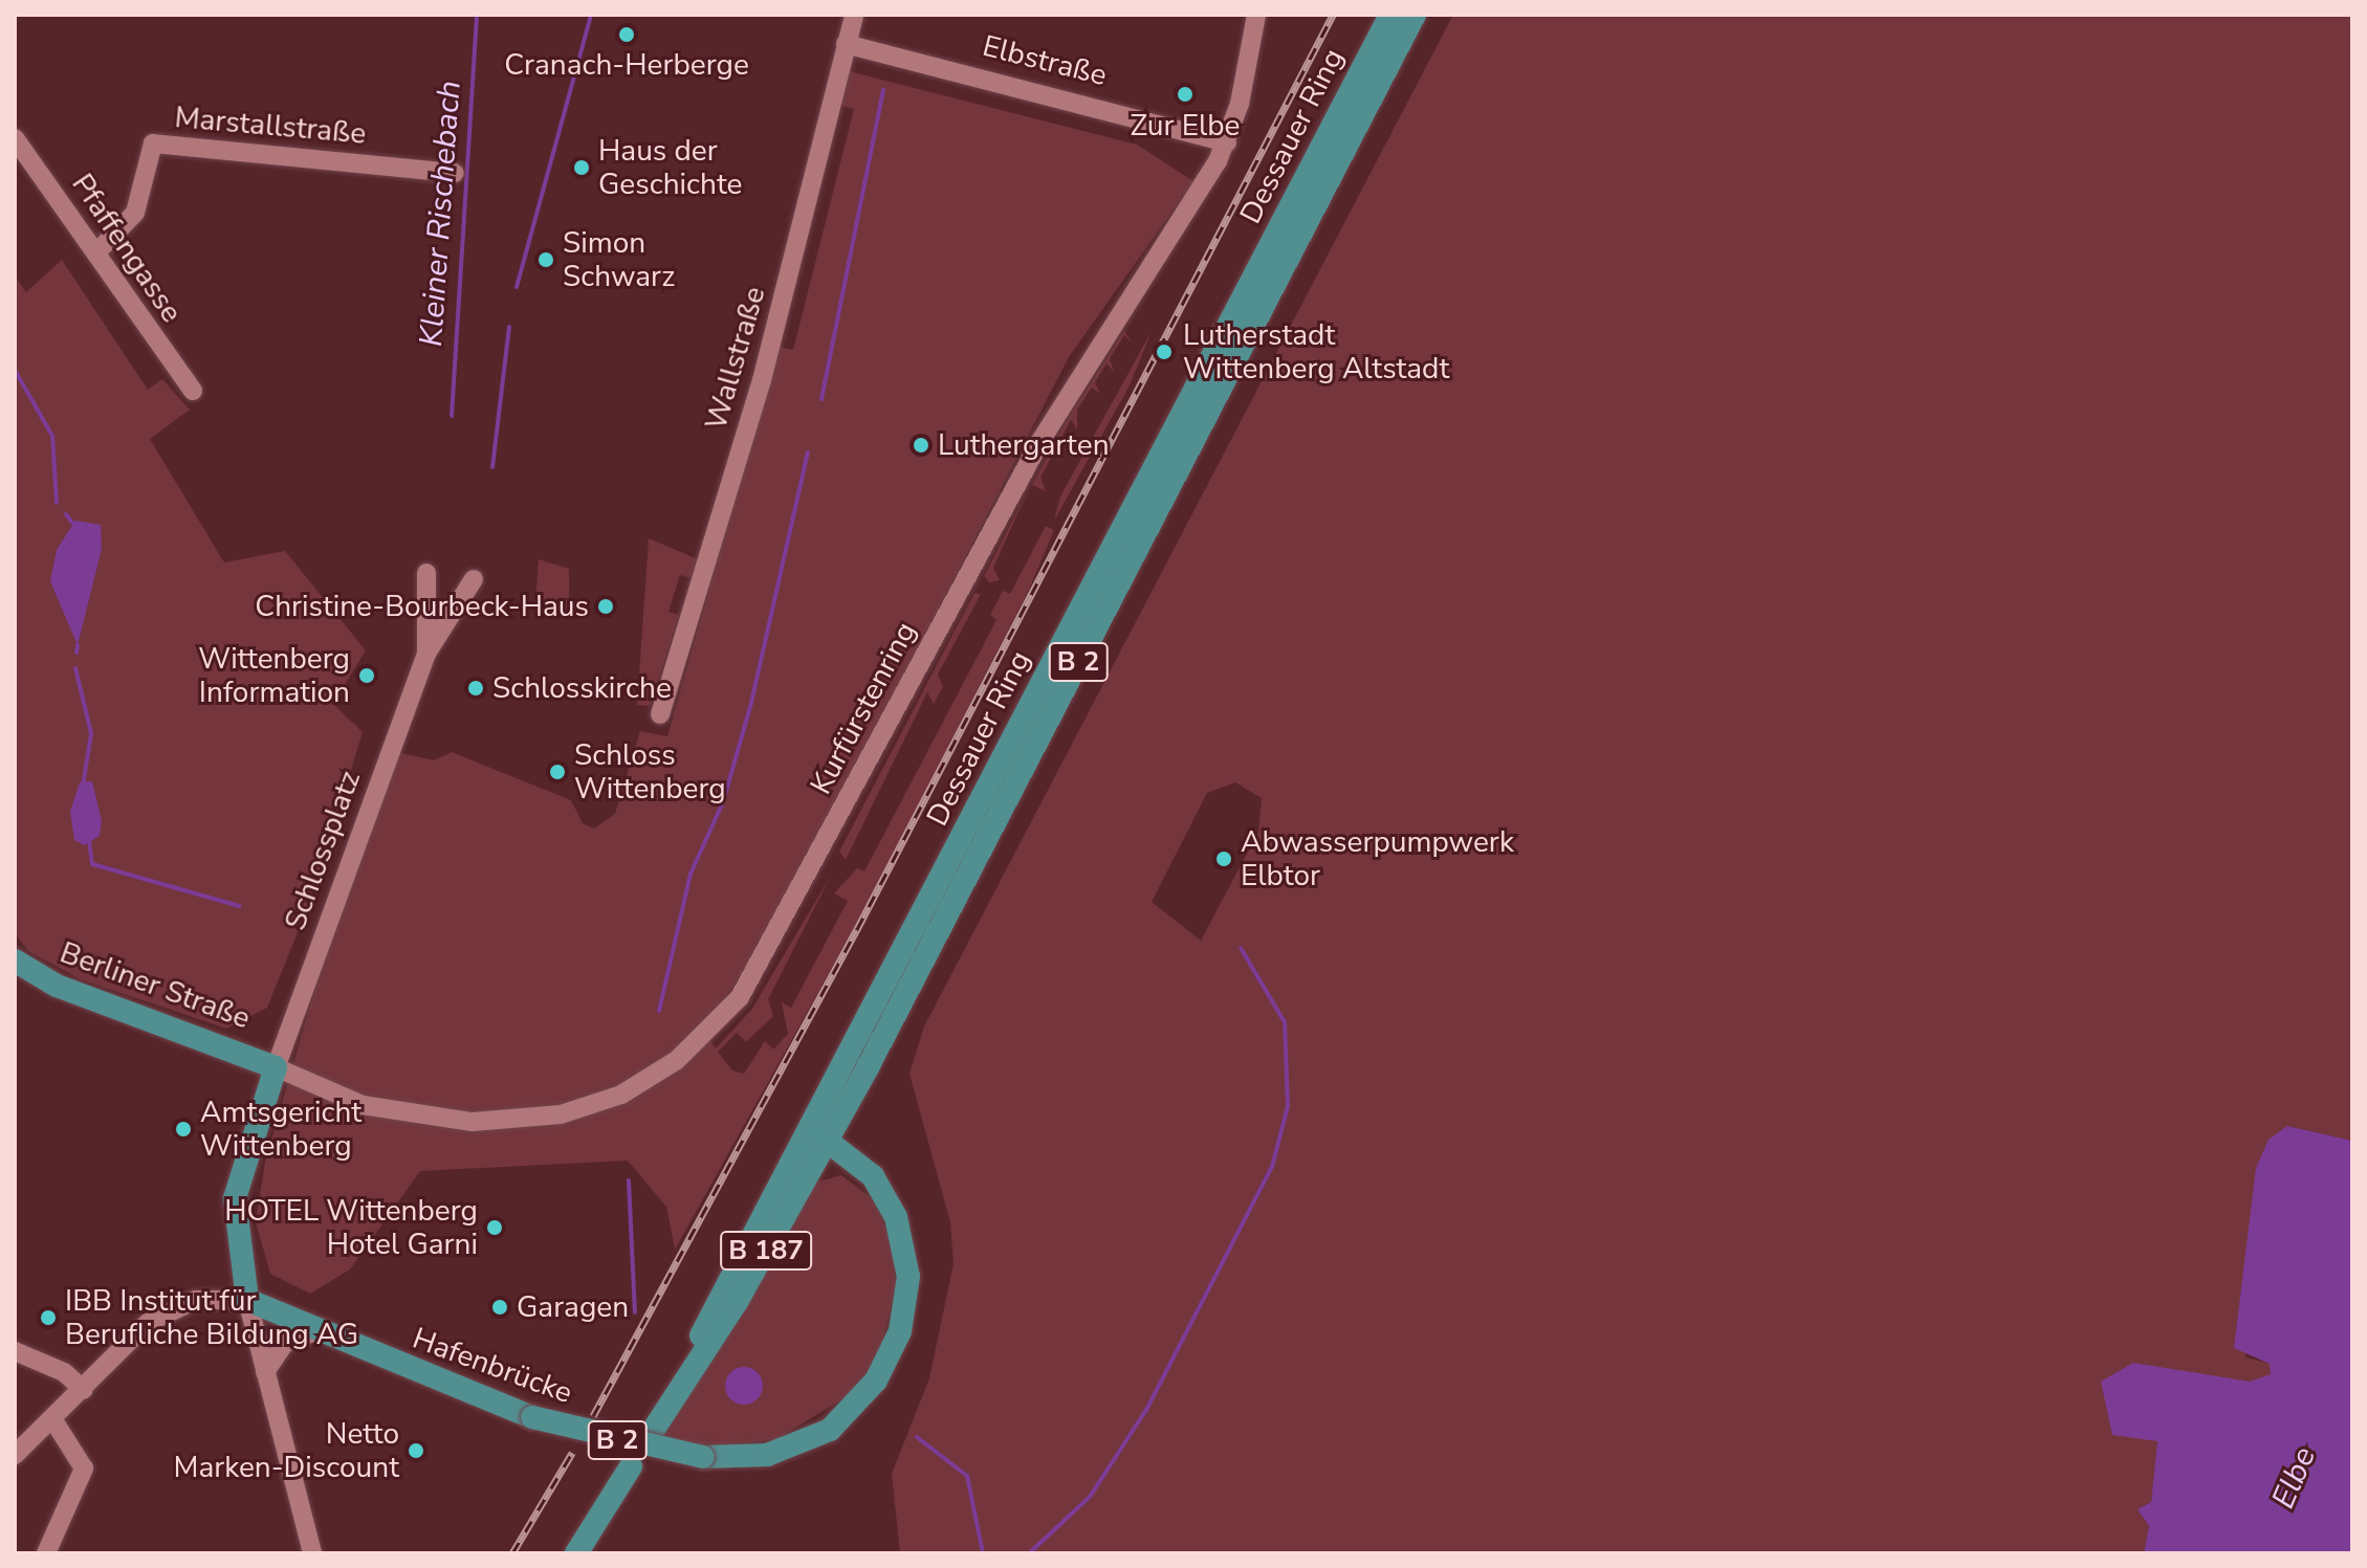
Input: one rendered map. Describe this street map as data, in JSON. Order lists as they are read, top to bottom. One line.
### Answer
{"streets":{"main road":["Dessauer Ring","B 2","Berliner Straße","B 187","Hafenbrücke"],"street":["Elbstraße","Marstallstraße","Pfaffengasse","Wallstraße","Kurfürstenring","Schlossplatz"]},"crossings":[["Elbstraße","Wallstraße"],["Elbstraße","Kurfürstenring"],["Marstallstraße","Pfaffengasse"],["Dessauer Ring","Hafenbrücke"],["Kurfürstenring","Schlossplatz"],["Kurfürstenring","Berliner Straße"],["Schlossplatz","Berliner Straße"]],"water":["Kleiner Rischebach","Elbe"],"places":["Cranach-Herberge","Zur Elbe","Haus der Geschichte","Simon Schwarz","Lutherstadt Wittenberg Altstadt","Luthergarten","Christine-Bourbeck-Haus","Wittenberg Information","Schlosskirche","Schloss Wittenberg","Abwasserpumpwerk Elbtor","Amtsgericht Wittenberg","HOTEL Wittenberg Hotel Garni","Garagen","IBB Institut für Berufliche Bildung AG","Netto Marken-Discount"]}
